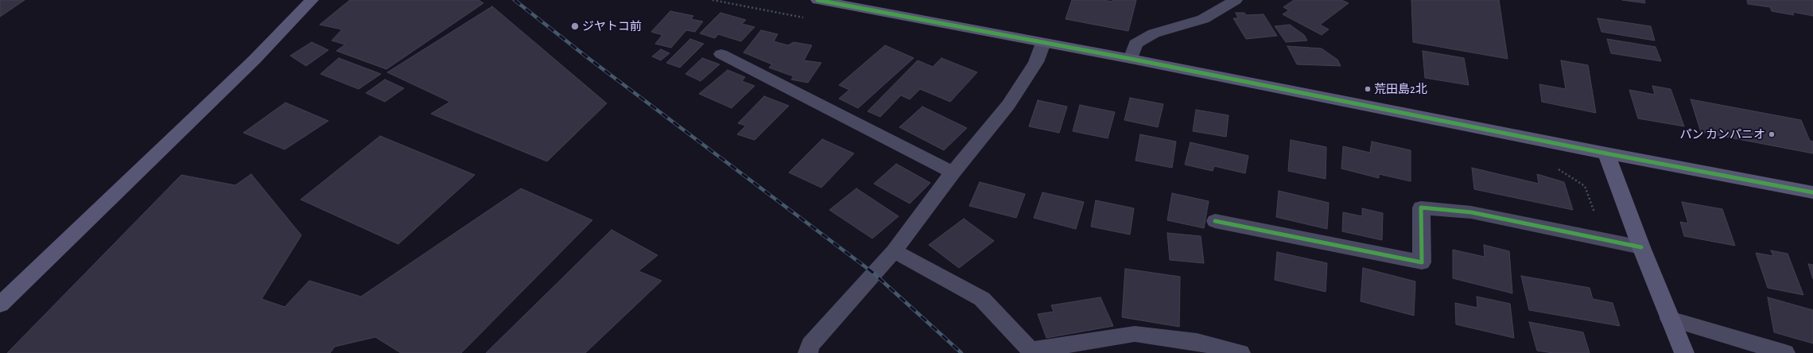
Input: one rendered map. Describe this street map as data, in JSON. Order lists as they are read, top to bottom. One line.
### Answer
{"places":["ジヤトコ前","荒田島2北","パン カンパニオ"]}
